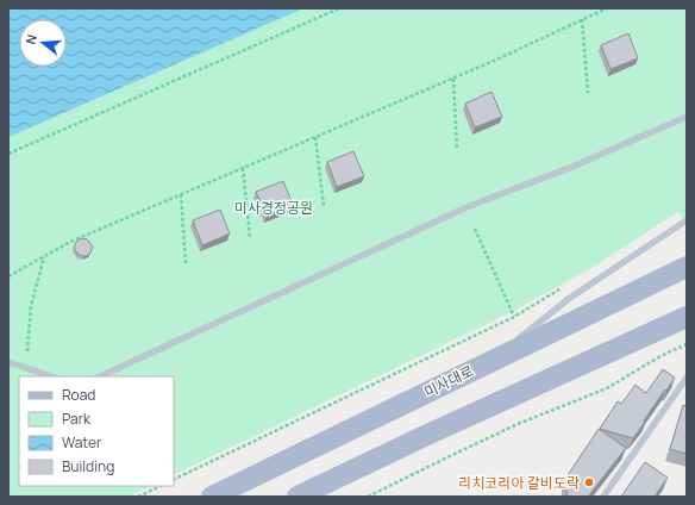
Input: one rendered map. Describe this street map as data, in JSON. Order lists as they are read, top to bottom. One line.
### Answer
{"streets":{"main road":["미사대로"]},"parks":["미사경정공원"],"places":["리치코리아 갈비도락"],"legend":["Road","Park","Water","Building"],"north":"left"}
